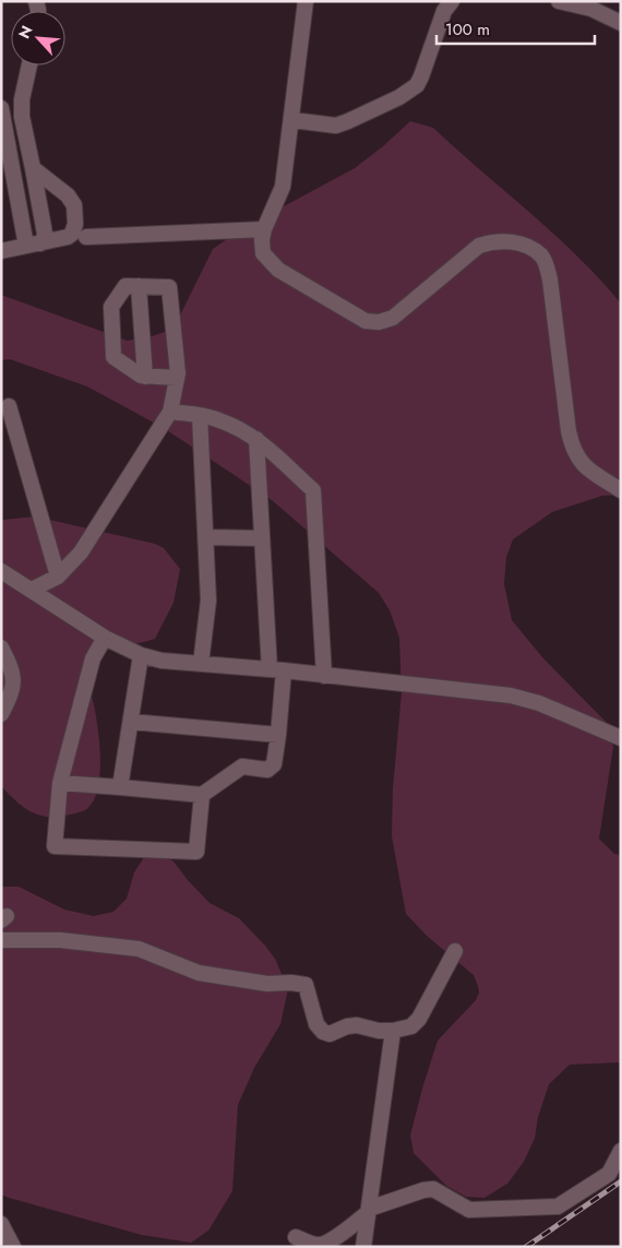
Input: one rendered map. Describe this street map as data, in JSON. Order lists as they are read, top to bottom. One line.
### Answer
{"scale_bar":"100 m","north":"top left"}
